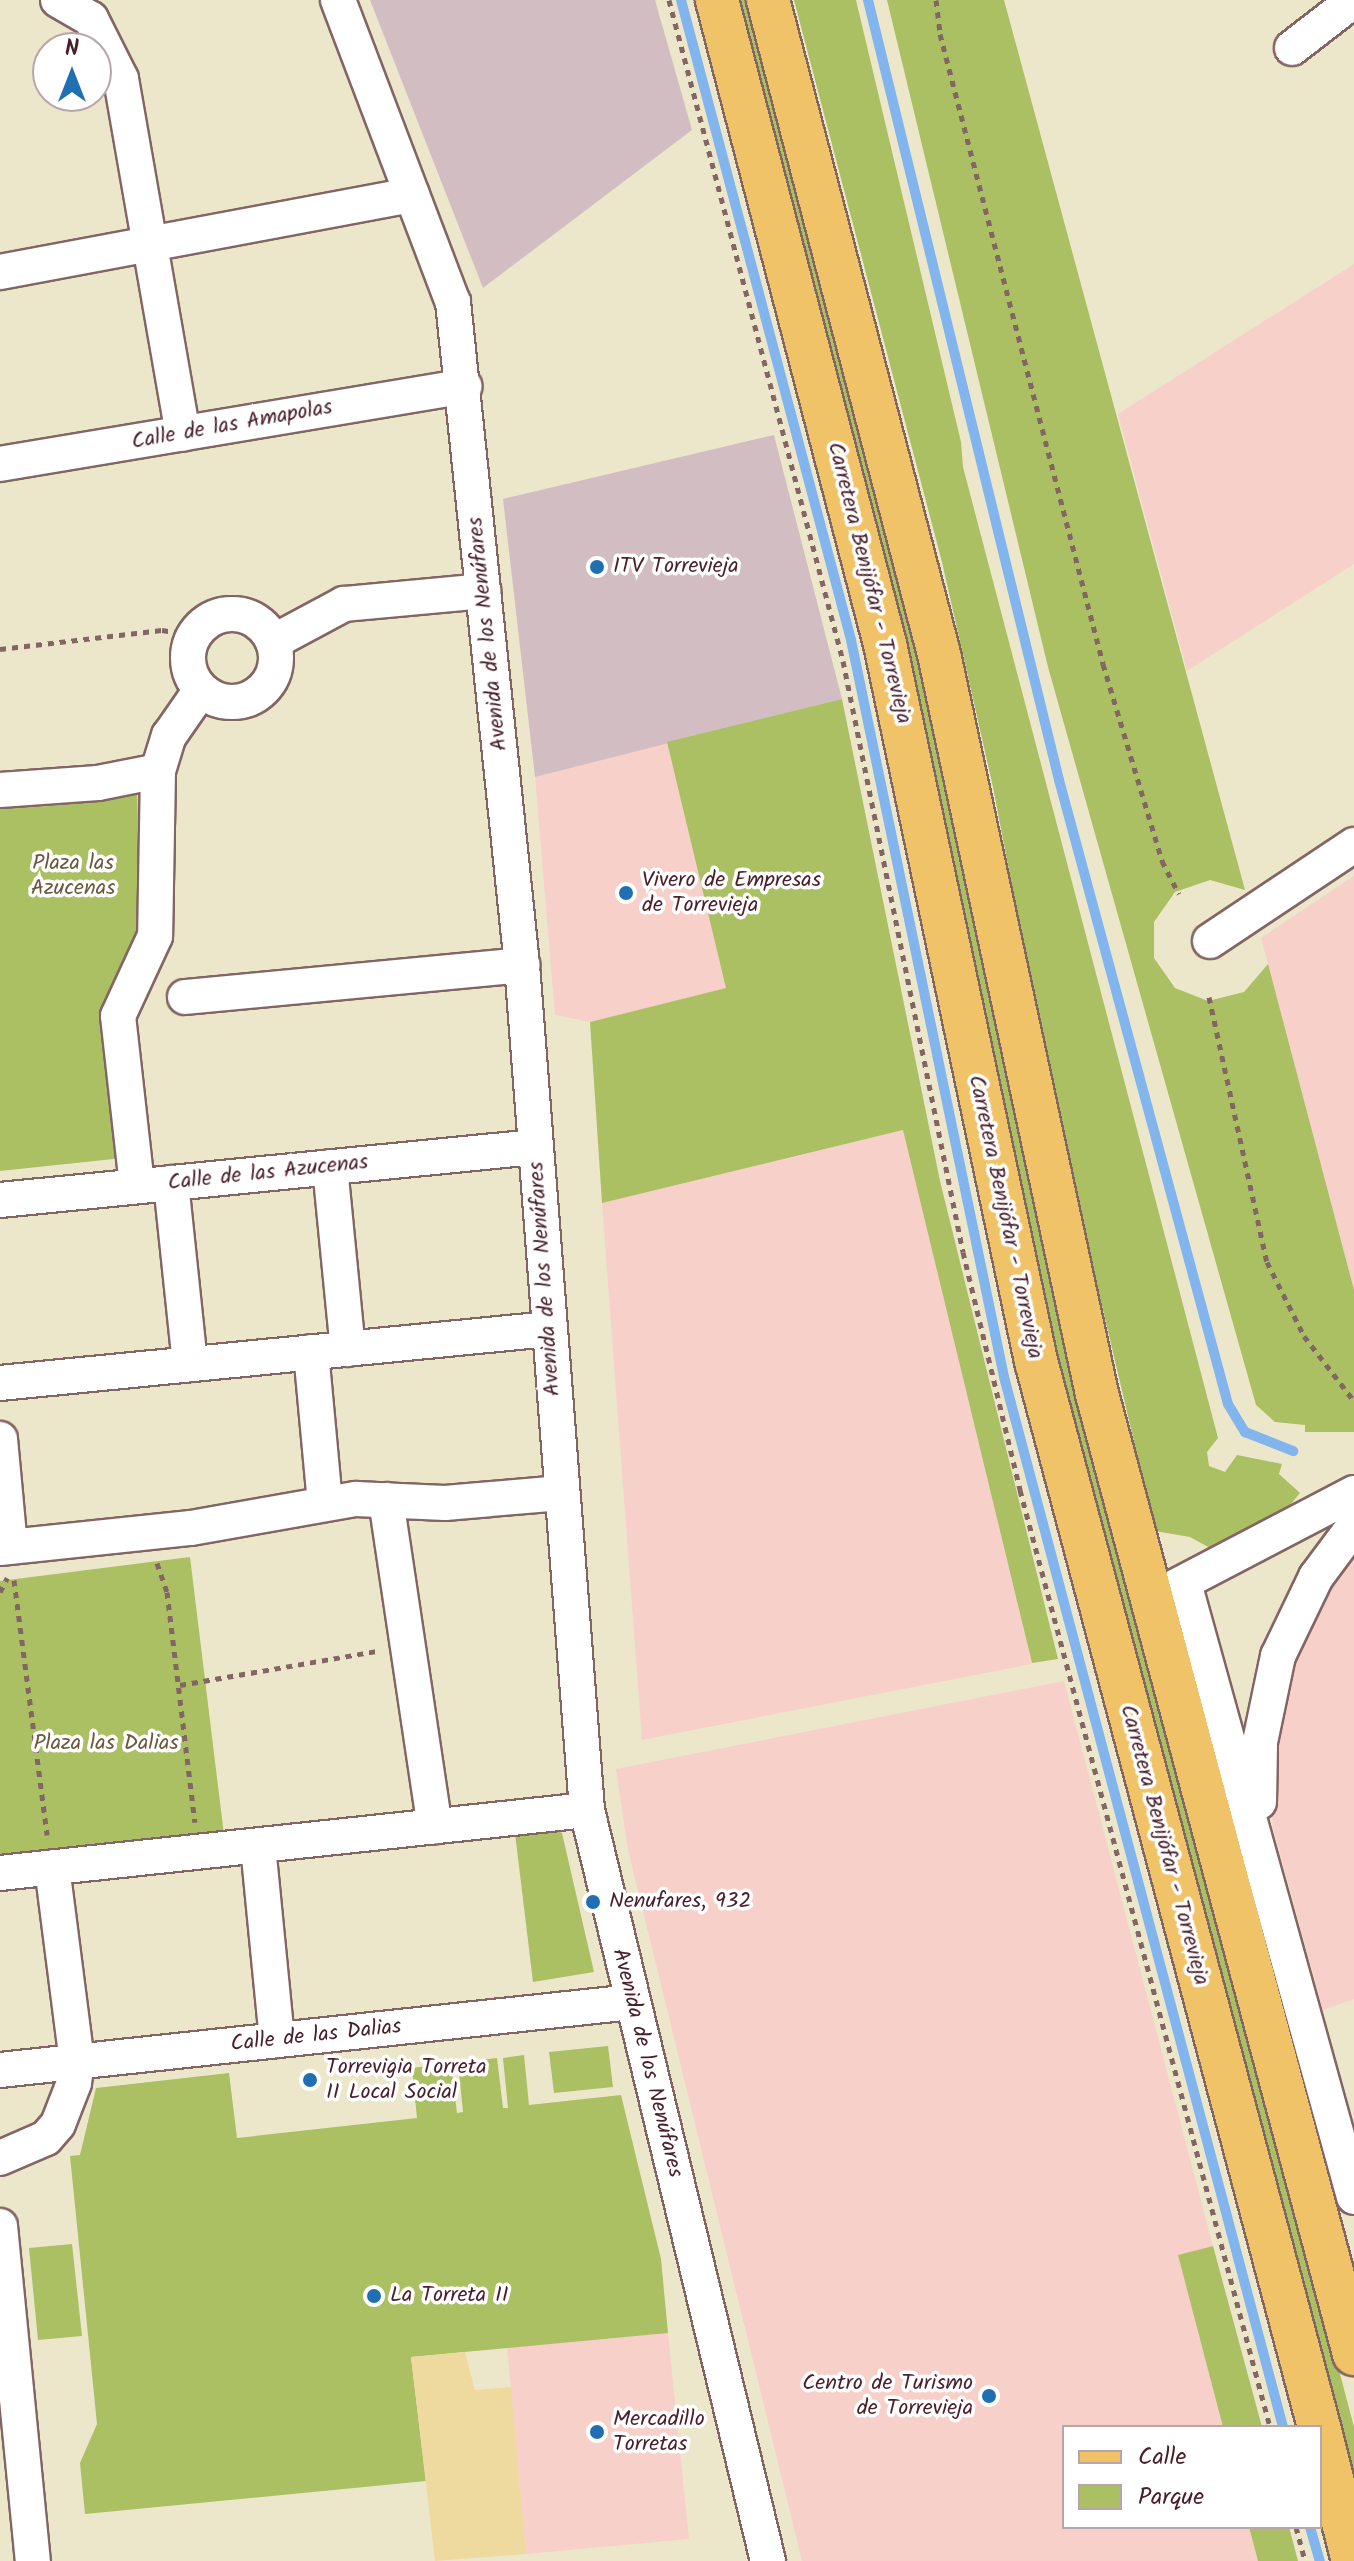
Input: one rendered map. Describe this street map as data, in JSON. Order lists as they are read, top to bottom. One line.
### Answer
{"streets":{"main road":["Carretera Benijófar - Torrevieja"],"street":["Calle de las Amapolas","Avenida de los Nenúfares","Calle de las Azucenas","Calle de las Dalias"]},"crossings":[["Calle de las Amapolas","Avenida de los Nenúfares"],["Avenida de los Nenúfares","Calle de las Azucenas"],["Avenida de los Nenúfares","Calle de las Dalias"]],"parks":["Plaza las Azucenas","Plaza las Dalias"],"places":["ITV Torrevieja","Vivero de Empresas de Torrevieja","Nenufares, 932","Torrevigia Torreta II Local Social","La Torreta II","Centro de Turismo de Torrevieja","Mercadillo Torretas"],"legend":["Calle","Parque"],"north":"top"}
